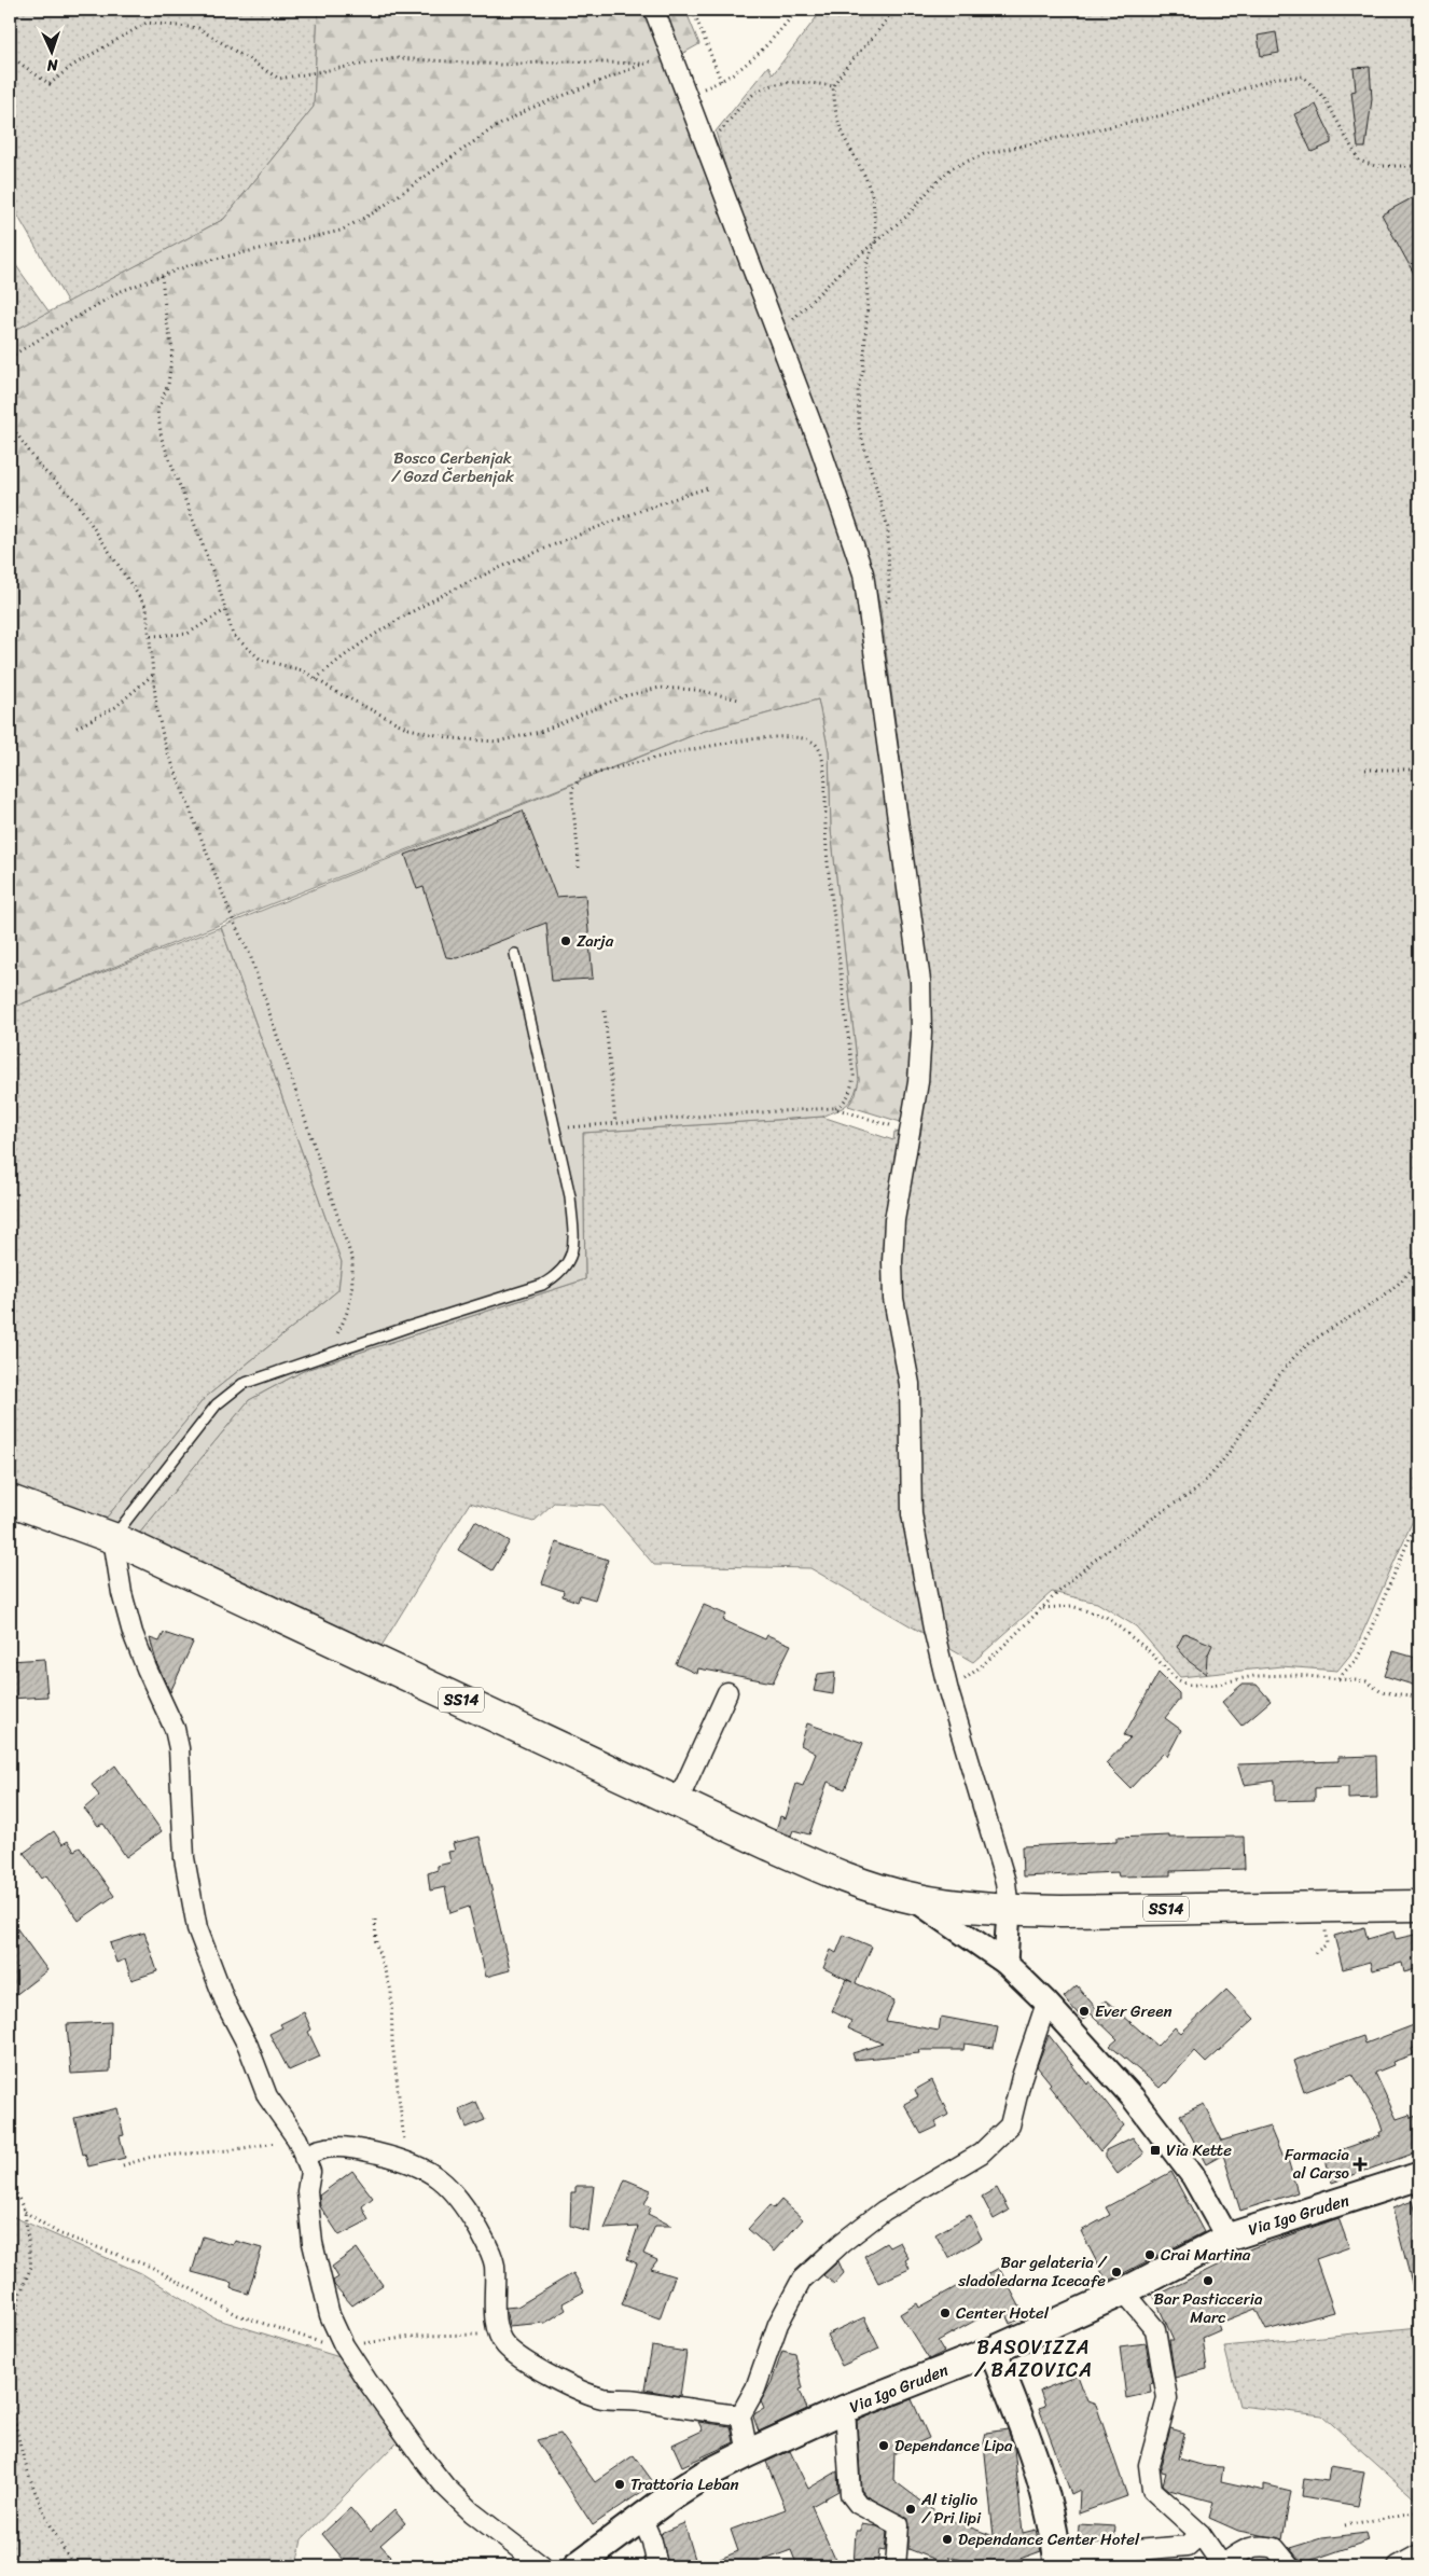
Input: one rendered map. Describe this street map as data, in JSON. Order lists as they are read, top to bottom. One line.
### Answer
{"streets":{"main road":["SS14","Via Igo Gruden"]},"districts":["BASOVIZZA / BAZOVICA"],"parks":["Bosco Cerbenjak / Gozd Čerbenjak"],"places":{"other":["Zarja","Ever Green","Crai Martina","Bar gelateria / sladoledarna Icecafe","Bar Pasticceria Marc","Center Hotel","Dependance Lipa","Trattoria Leban","Al tiglio / Pri lipi","Dependance Center Hotel"],"transit":["Via Kette"],"health":["Farmacia al Carso"]},"north":"bottom"}
